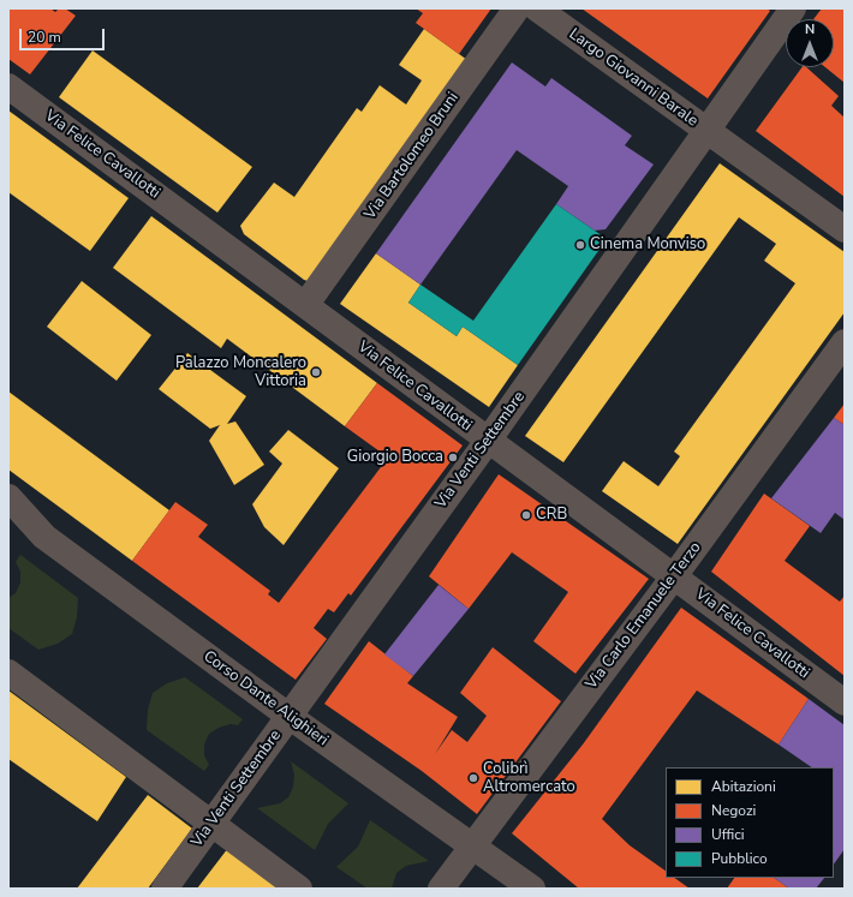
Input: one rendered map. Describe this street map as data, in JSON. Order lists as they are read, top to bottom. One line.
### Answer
{"streets":{"street":["Largo Giovanni Barale","Via Felice Cavallotti","Via Bartolomeo Bruni","Via Venti Settembre","Via Carlo Emanuele Terzo","Corso Dante Alighieri"]},"crossings":[["Largo Giovanni Barale","Via Venti Settembre"],["Via Felice Cavallotti","Via Bartolomeo Bruni"],["Via Felice Cavallotti","Via Venti Settembre"],["Via Felice Cavallotti","Via Carlo Emanuele Terzo"],["Via Venti Settembre","Corso Dante Alighieri"],["Via Carlo Emanuele Terzo","Corso Dante Alighieri"]],"places":["Cinema Monviso","Palazzo Moncalero Vittoria","Giorgio Bocca","CRB","Colibrì Altromercato"],"legend":["Abitazioni","Negozi","Uffici","Pubblico"],"scale_bar":"20 m","north":"top"}
